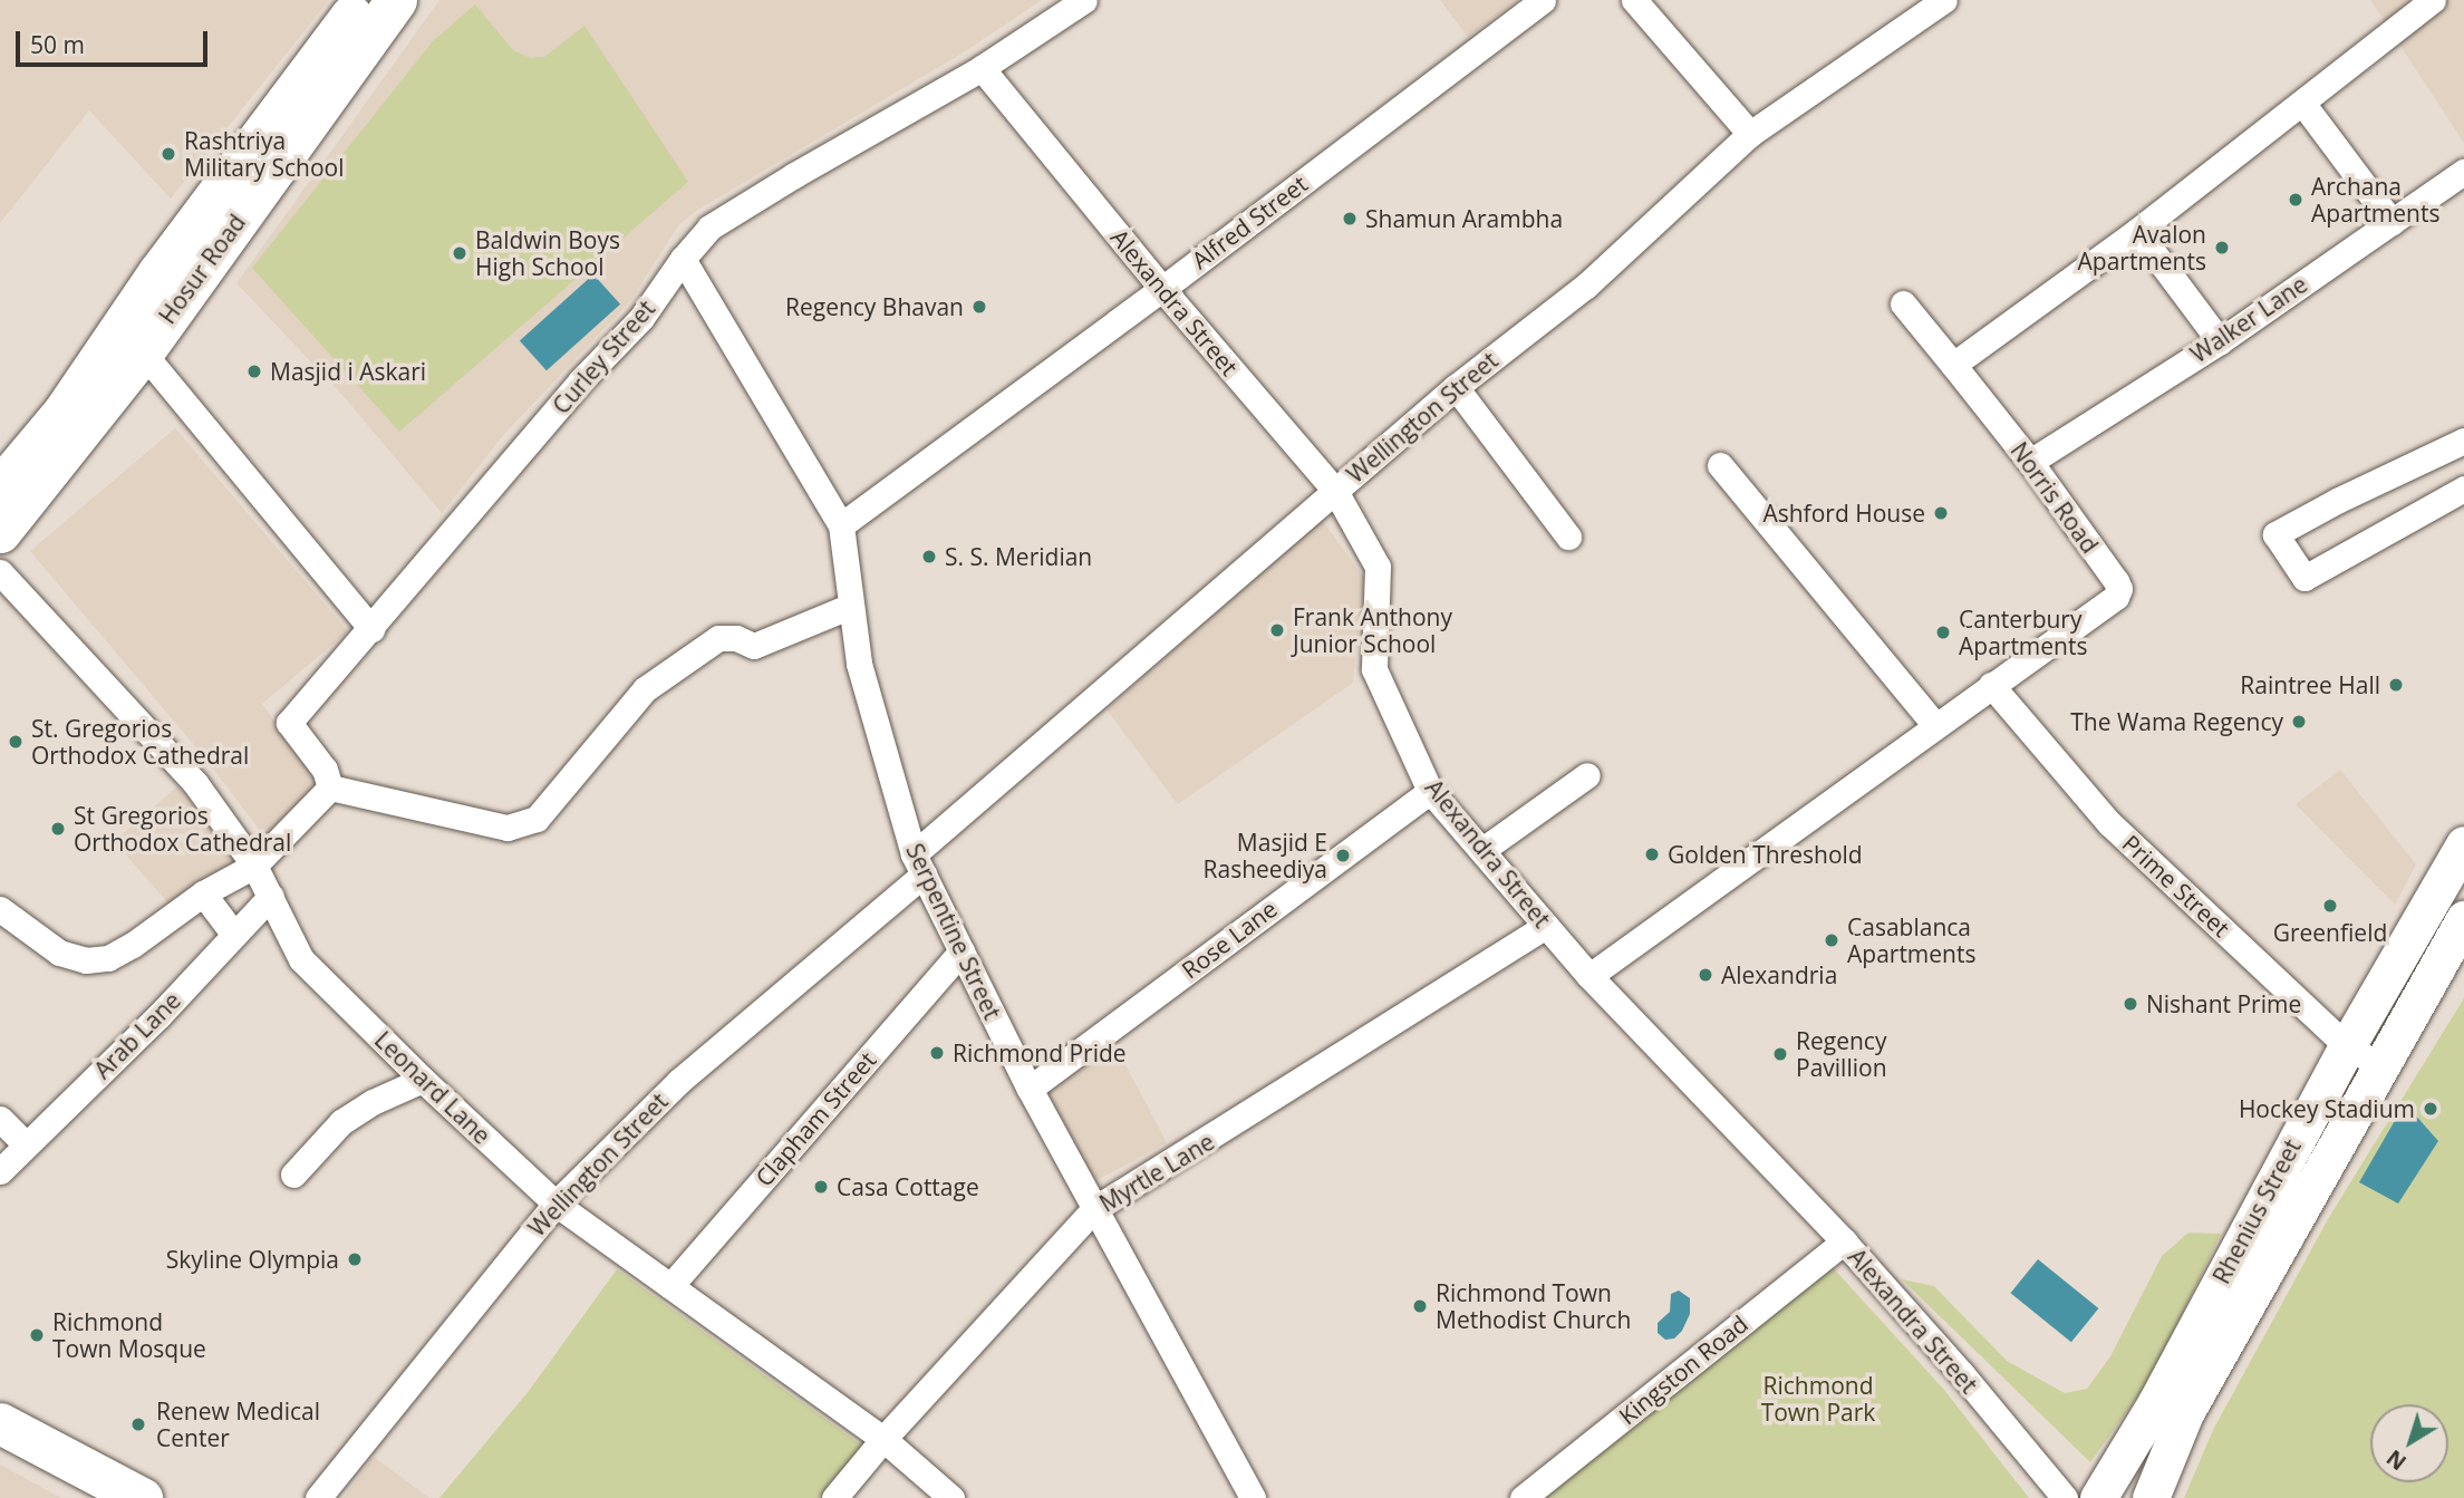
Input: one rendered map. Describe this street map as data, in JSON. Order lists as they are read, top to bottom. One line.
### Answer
{"streets":{"main road":["Hosur Road"],"street":["Alfred Street","Alexandra Street","Walker Lane","Curley Street","Wellington Street","Norris Road","Prime Street","Serpentine Street","Rose Lane","Arab Lane","Leonard Lane","Clapham Street","Myrtle Lane","Rhenius Street","Kingston Road"]},"crossings":[["Alfred Street","Alexandra Street"],["Alfred Street","Serpentine Street"],["Alexandra Street","Curley Street"],["Alexandra Street","Wellington Street"],["Alexandra Street","Norris Road"],["Alexandra Street","Rose Lane"],["Alexandra Street","Myrtle Lane"],["Alexandra Street","Kingston Road"],["Walker Lane","Norris Road"],["Curley Street","Serpentine Street"],["Wellington Street","Serpentine Street"],["Wellington Street","Leonard Lane"],["Norris Road","Prime Street"],["Prime Street","Rhenius Street"],["Serpentine Street","Rose Lane"],["Serpentine Street","Clapham Street"],["Serpentine Street","Myrtle Lane"],["Arab Lane","Leonard Lane"],["Leonard Lane","Clapham Street"],["Leonard Lane","Myrtle Lane"]],"parks":["Richmond Town Park"],"places":["Rashtriya Military School","Archana Apartments","Shamun Arambha","Avalon Apartments","Baldwin Boys High School","Regency Bhavan","Masjid i Askari","Ashford House","S. S. Meridian","Frank Anthony Junior School","Canterbury Apartments","Raintree Hall","The Wama Regency","St. Gregorios Orthodox Cathedral","St Gregorios Orthodox Cathedral","Golden Threshold","Masjid E Rasheediya","Greenfield","Casablanca Apartments","Alexandria","Nishant Prime","Richmond Pride","Regency Pavillion","Hockey Stadium","Casa Cottage","Skyline Olympia","Richmond Town Methodist Church","Richmond Town Mosque","Renew Medical Center"],"scale_bar":"50 m","north":"bottom left"}
